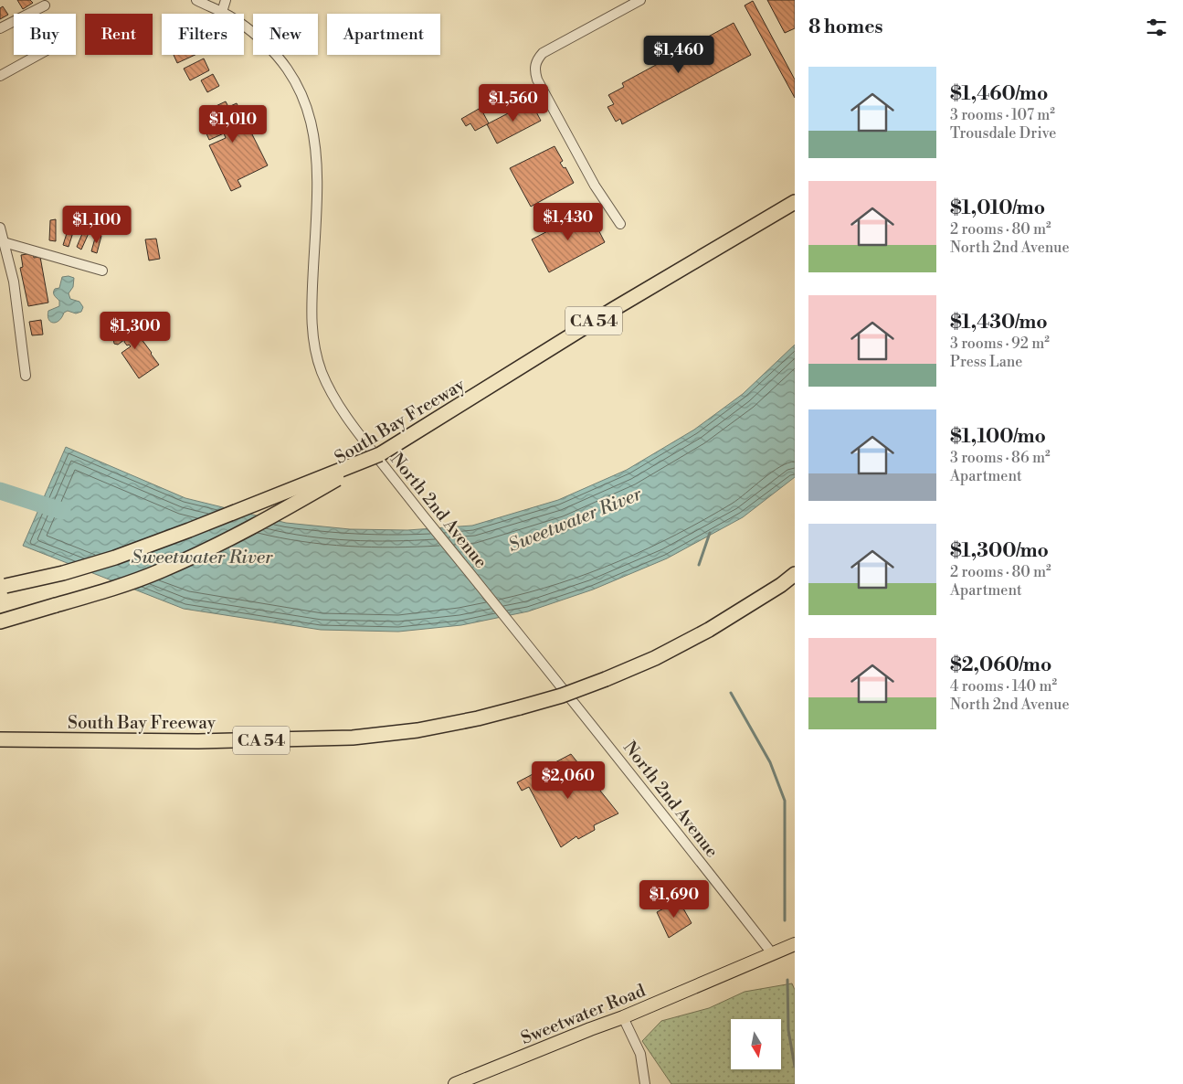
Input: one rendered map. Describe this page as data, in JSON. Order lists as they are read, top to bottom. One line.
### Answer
{"streets":{"highway":["CA 54","South Bay Freeway"],"main road":["Sweetwater Road"],"street":["North 2nd Avenue"]},"crossings":[["North 2nd Avenue","Sweetwater Road"]],"water":["Sweetwater River"],"north":"bottom","page":{"heading":"8 homes","chip":["Buy","Rent","Filters","New","Apartment"],"price":["$1,460","$1,560","$1,010","$1,430","$1,100","$1,300","$2,060","$1,690"],"list":[{"name":"$1,460/mo","note":"3 rooms · 107 m² · Trousdale Drive"},{"name":"$1,010/mo","note":"2 rooms · 80 m² · North 2nd Avenue"},{"name":"$1,430/mo","note":"3 rooms · 92 m² · Press Lane"},{"name":"$1,100/mo","note":"3 rooms · 86 m² · Apartment"},{"name":"$1,300/mo","note":"2 rooms · 80 m² · Apartment"},{"name":"$2,060/mo","note":"4 rooms · 140 m² · North 2nd Avenue"}]}}
